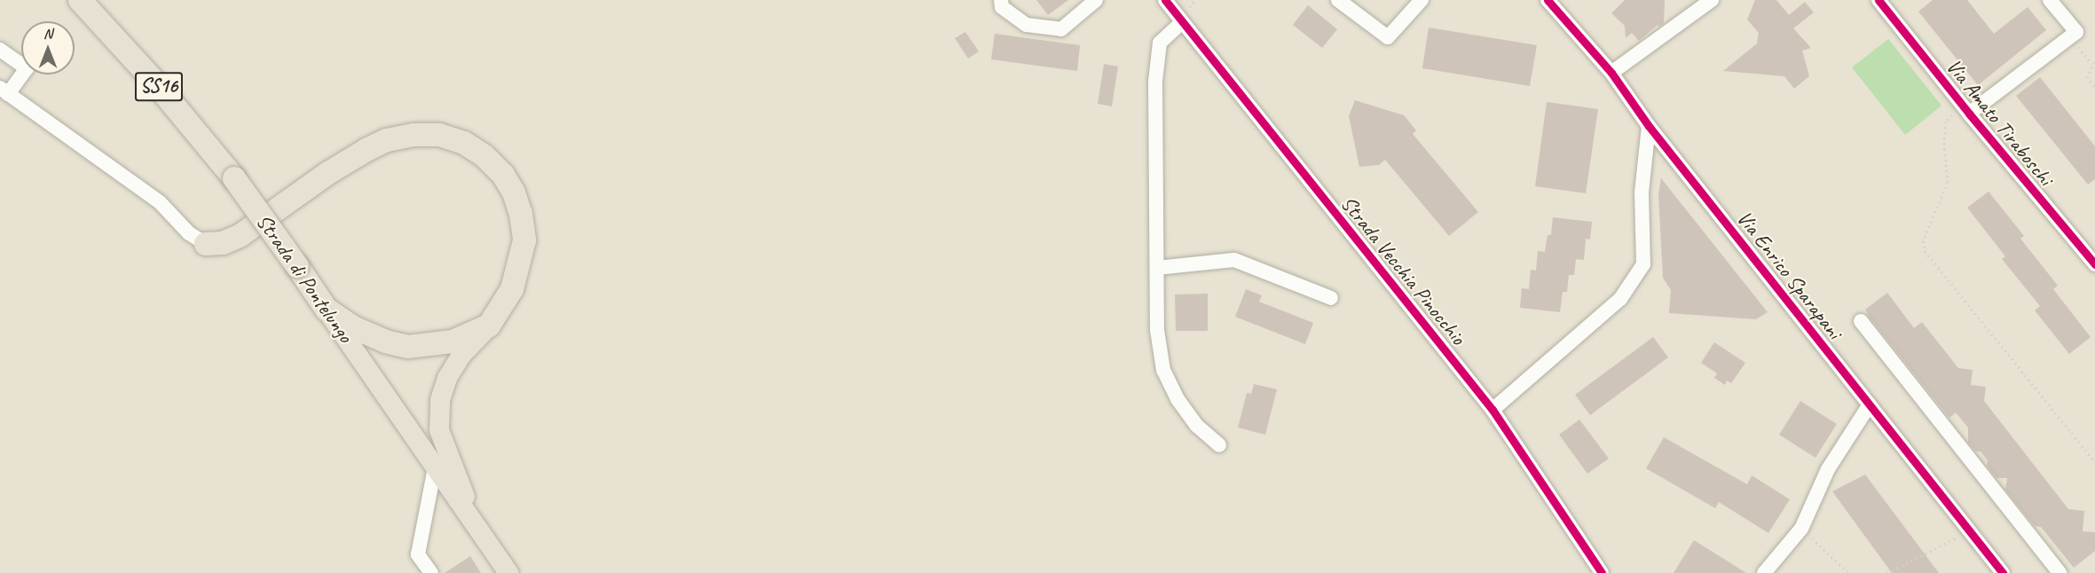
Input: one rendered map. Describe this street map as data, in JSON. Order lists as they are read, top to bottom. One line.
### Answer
{"streets":{"highway":["SS16","Strada di Pontelungo"],"street":["Via Amato Tiraboschi","Strada Vecchia Pinocchio","Via Enrico Sparapani"]},"north":"top"}
